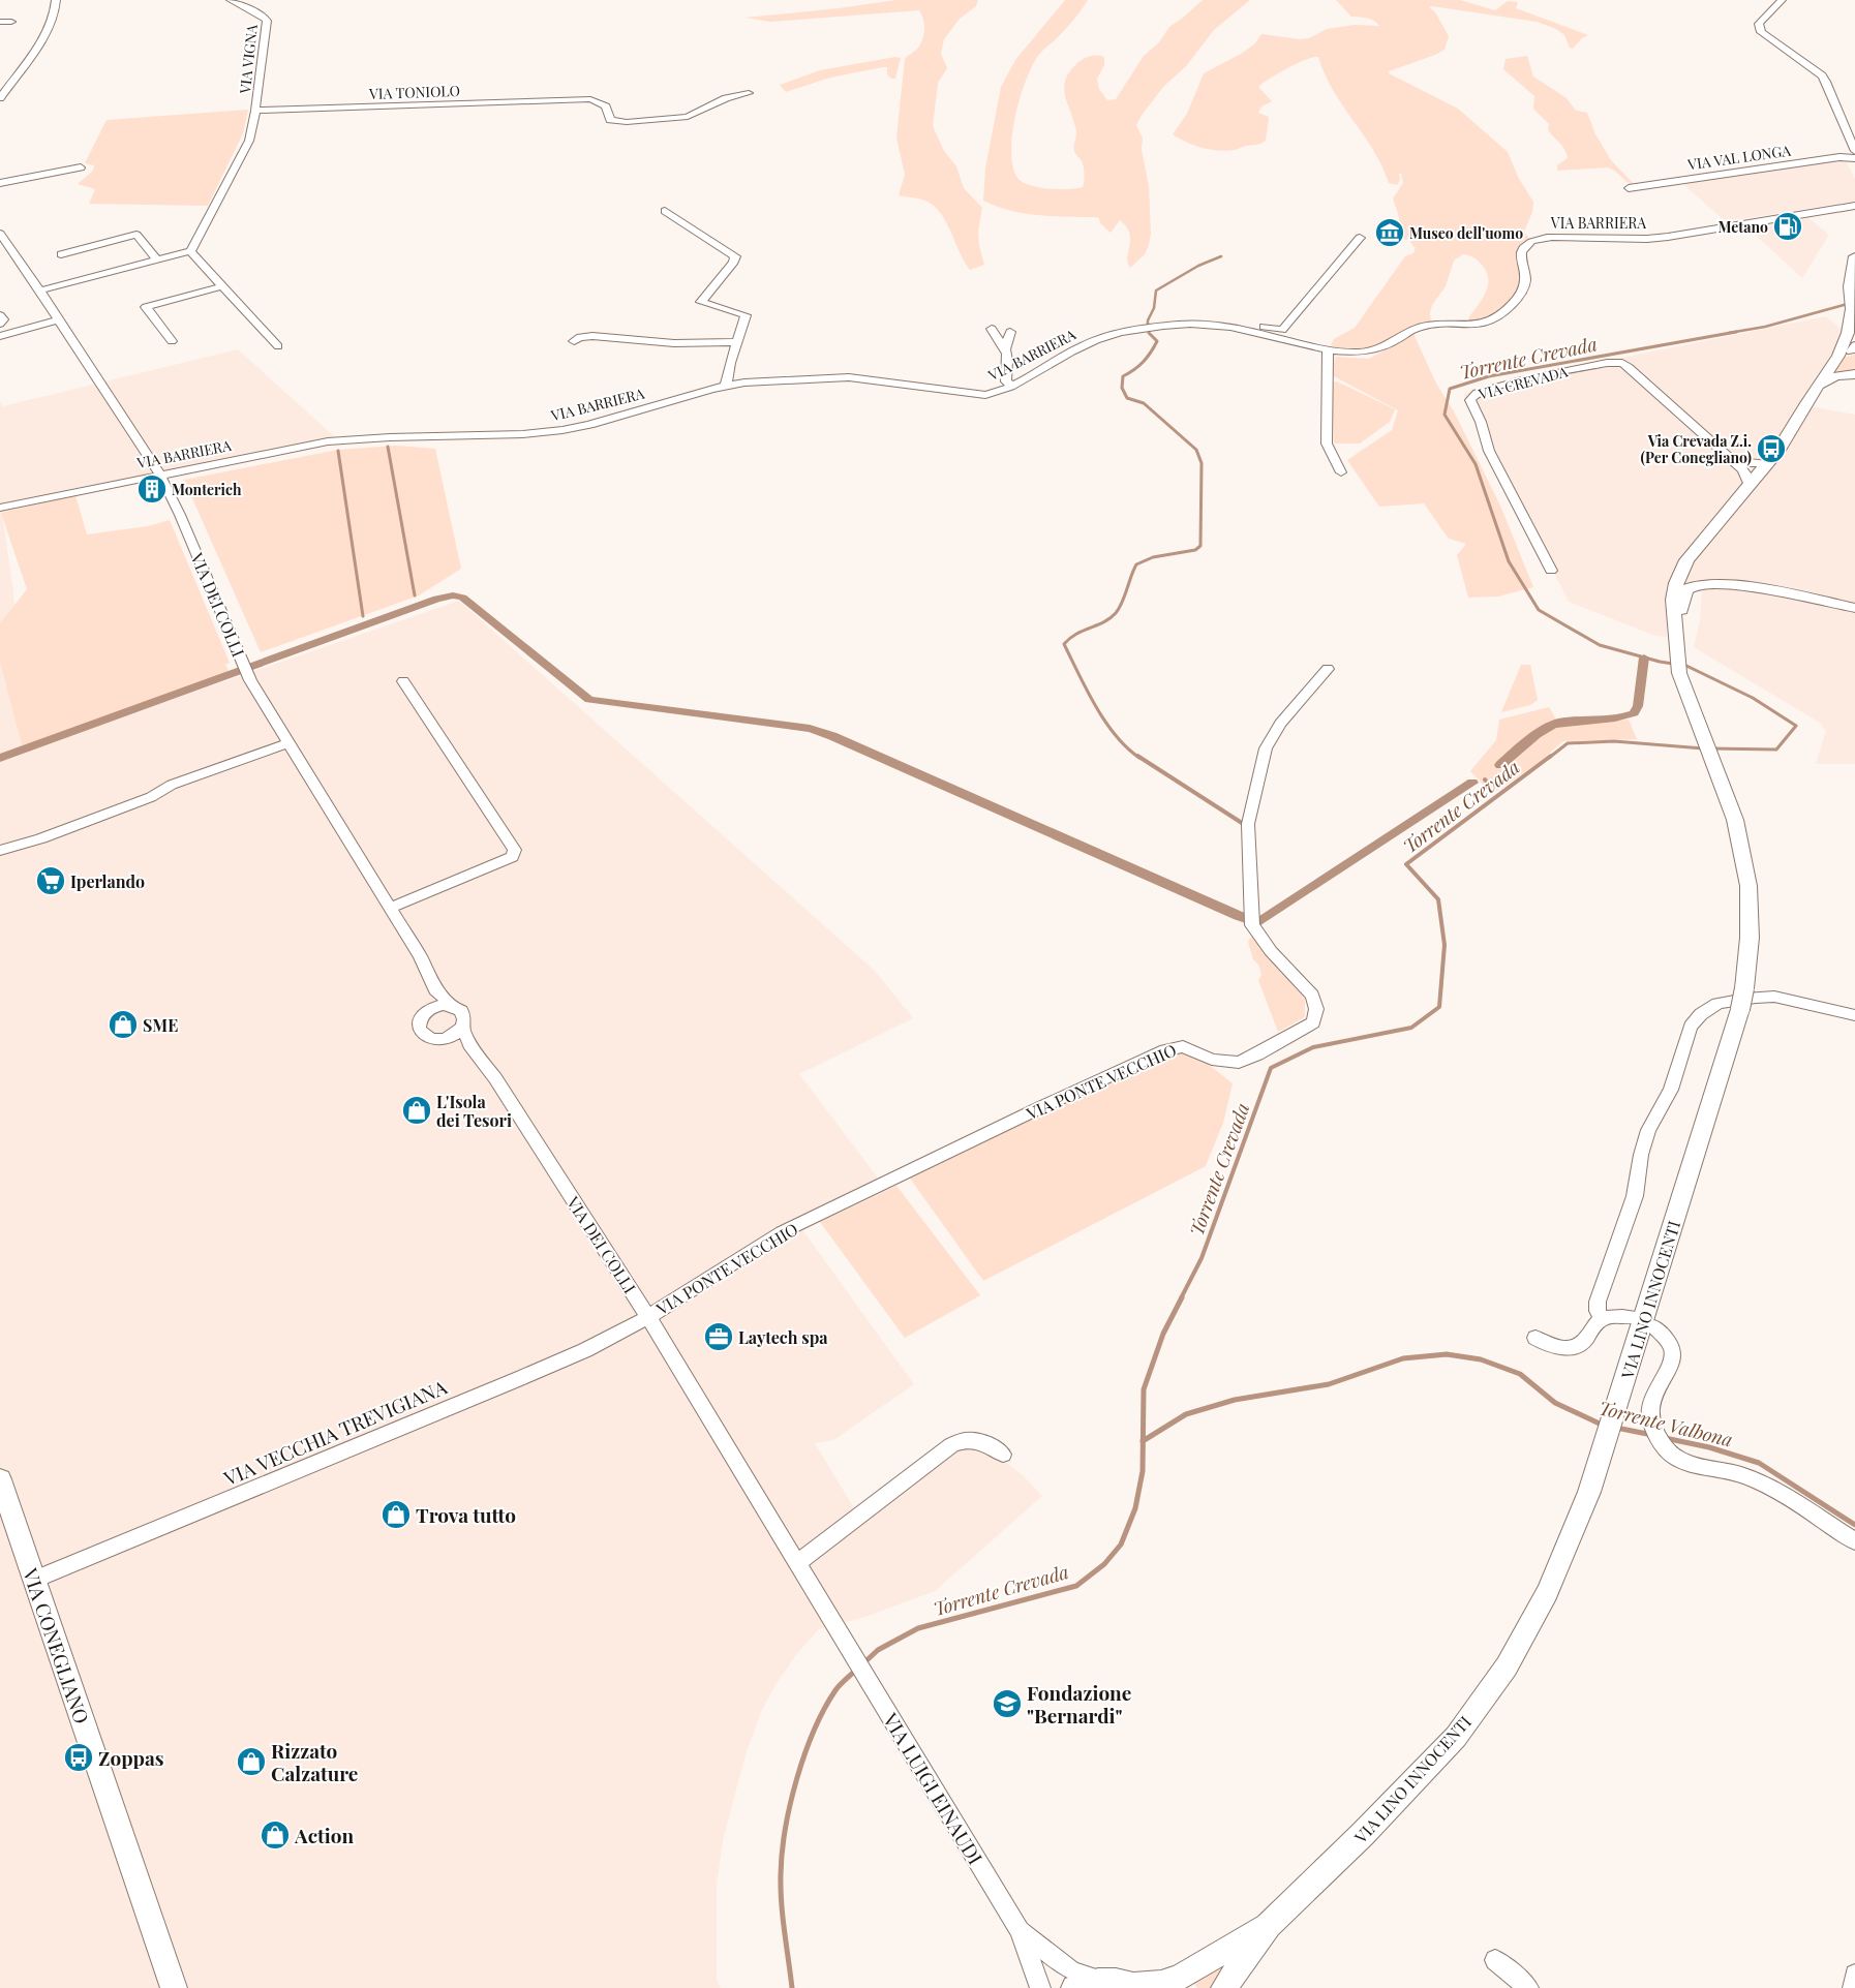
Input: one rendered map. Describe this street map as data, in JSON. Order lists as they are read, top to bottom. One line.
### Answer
{"streets":{"main road":["VIA LINO INNOCENTI","VIA CONEGLIANO"],"street":["VIA VIGNA","VIA TONIOLO","VIA VAL LONGA","VIA BARRIERA","VIA CREVADA","VIA DEI COLLI","VIA PONTE VECCHIO","VIA VECCHIA TREVIGIANA","VIA LUIGI EINAUDI"]},"crossings":[["VIA VIGNA","VIA TONIOLO"],["VIA BARRIERA","VIA DEI COLLI"],["VIA DEI COLLI","VIA PONTE VECCHIO"],["VIA DEI COLLI","VIA VECCHIA TREVIGIANA"],["VIA DEI COLLI","VIA LUIGI EINAUDI"],["VIA PONTE VECCHIO","VIA VECCHIA TREVIGIANA"],["VIA LINO INNOCENTI","VIA LUIGI EINAUDI"],["VIA VECCHIA TREVIGIANA","VIA CONEGLIANO"]],"water":["Torrente Crevada","Torrente Valbona"],"places":{"fuel station":["Metano"],"museum":["Museo dell'uomo"],"bus stop":["Via Crevada Z.i. (Per Conegliano)","Zoppas"],"building":["Monterich"],"supermarket":["Iperlando"],"shop":["SME","L'Isola dei Tesori","Trova tutto","Rizzato Calzature","Action"],"office":["Laytech spa"],"school or university":["Fondazione \"Bernardi\""]}}
